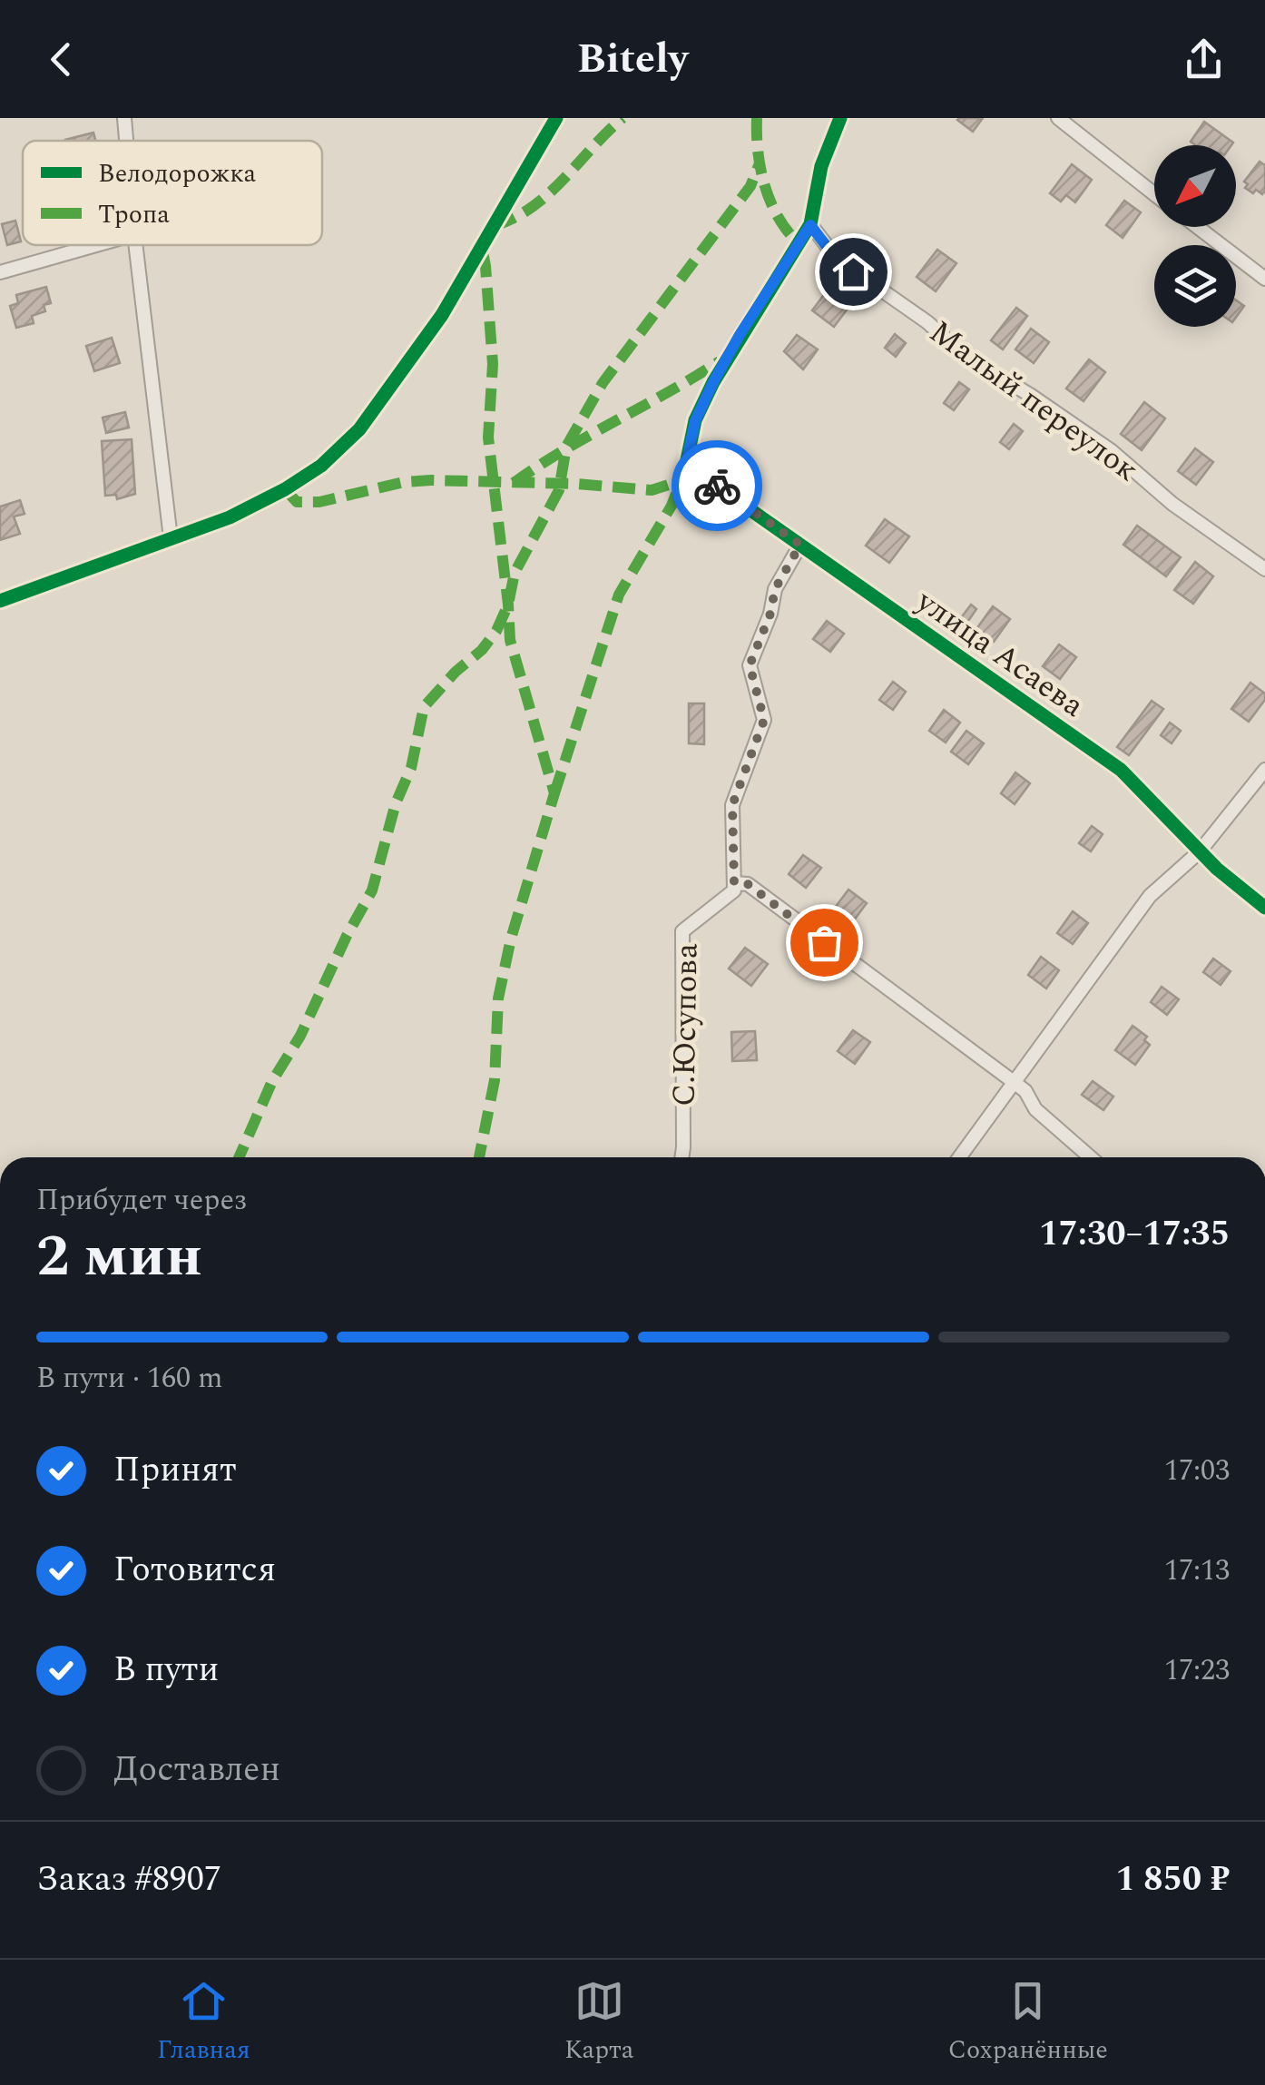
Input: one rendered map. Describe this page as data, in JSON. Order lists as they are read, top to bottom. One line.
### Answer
{"streets":{"street":["Малый переулок","улица Асаева","С.Юсупова"]},"crossings":[["Малый переулок","улица Асаева"]],"legend":["Велодорожка","Тропа"],"north":"bottom left","page":{"header":"Bitely","heading":["2 мин","Прибудет через","17:30–17:35"],"panel":["Заказ #8907","1 850 ₽"],"bar":"В пути · 160 m","list":[["Принят","17:03"],["Готовится","17:13"],["В пути","17:23"],"Доставлен"],"tabs":["Главная","Карта","Сохранённые"]}}
